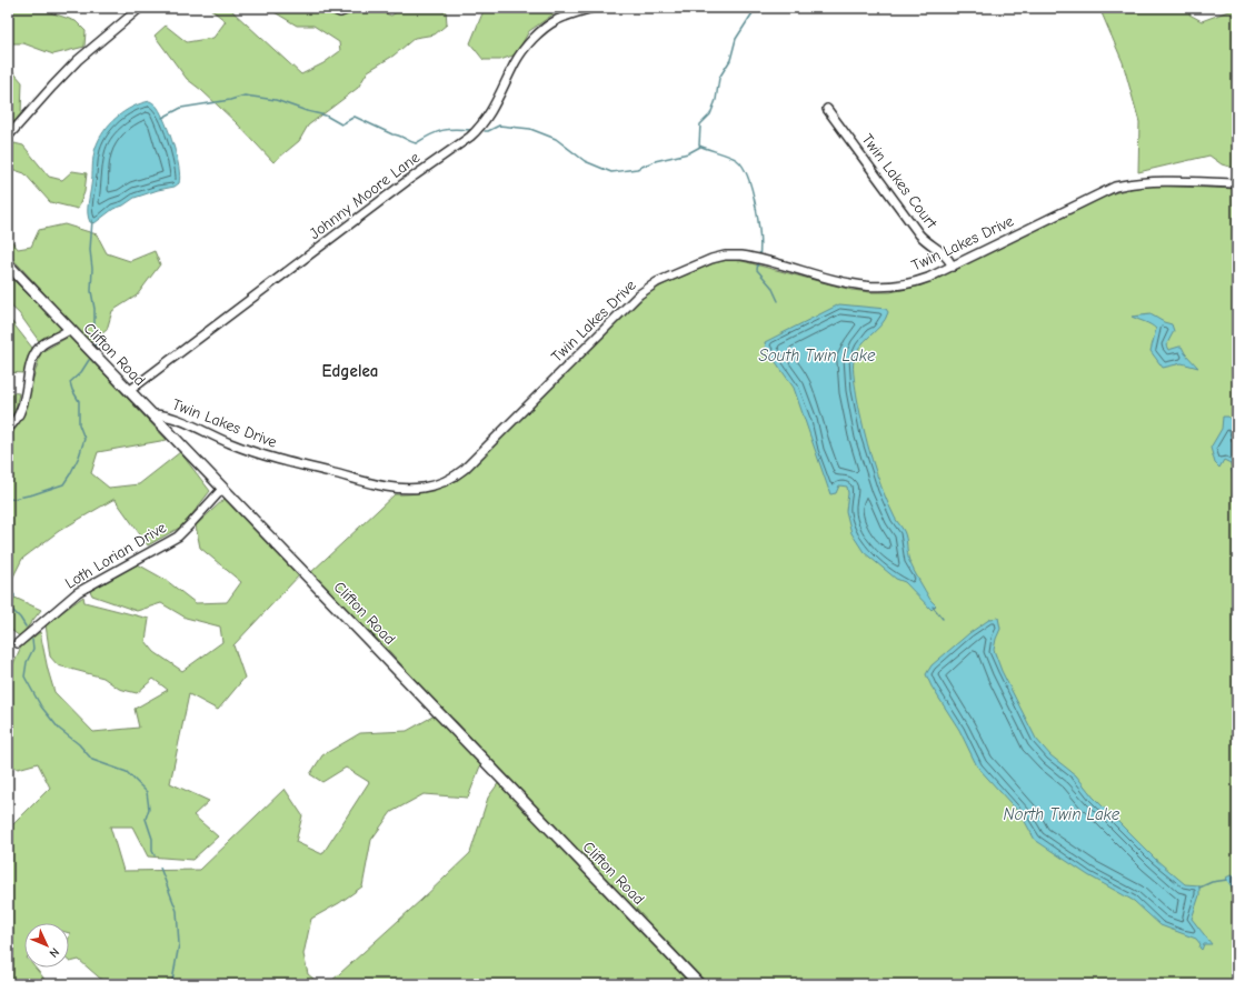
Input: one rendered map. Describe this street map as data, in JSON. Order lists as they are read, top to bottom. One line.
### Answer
{"streets":{"main road":["Clifton Road"],"street":["Twin Lakes Court","Johnny Moore Lane","Twin Lakes Drive","Loth Lorian Drive"]},"crossings":[["Twin Lakes Court","Twin Lakes Drive"],["Johnny Moore Lane","Clifton Road"],["Twin Lakes Drive","Clifton Road"],["Clifton Road","Loth Lorian Drive"]],"districts":["Edgelea"],"water":["South Twin Lake","North Twin Lake"],"north":"bottom right"}
